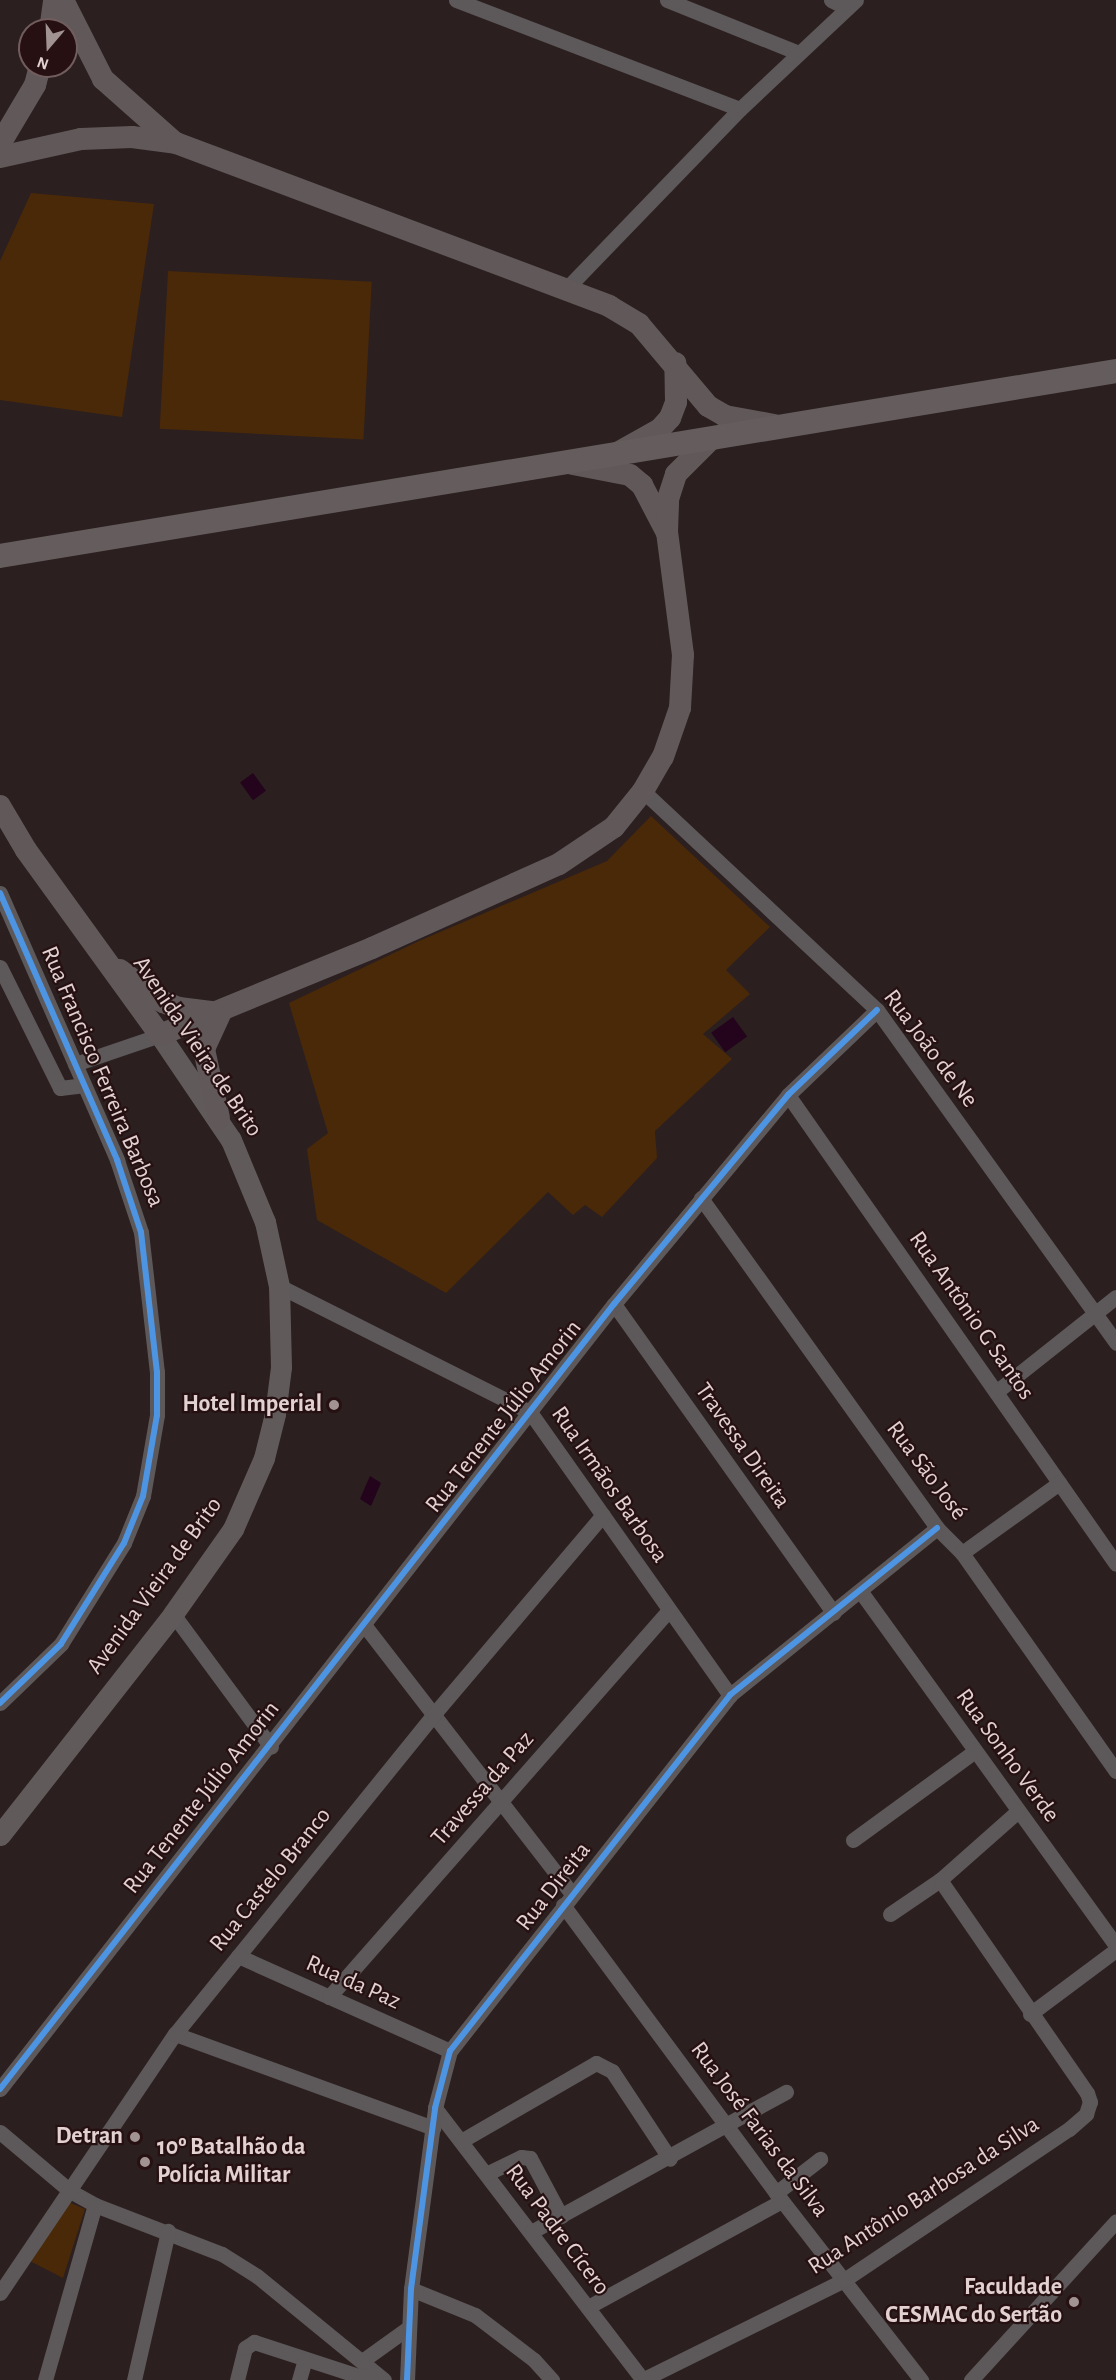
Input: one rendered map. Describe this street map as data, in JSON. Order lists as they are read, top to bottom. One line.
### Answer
{"streets":{"main road":["Avenida Vieira de Brito"],"street":["Rua João de Ne","Rua Francisco Ferreira Barbosa","Rua Antônio G Santos","Rua Tenente Júlio Amorin","Travessa Direita","Rua São José","Rua Irmãos Barbosa","Rua Sonho Verde","Travessa da Paz","Rua Castelo Branco","Rua Direita","Rua da Paz","Rua José Farias da Silva","Rua Antônio Barbosa da Silva","Rua Padre Cícero"]},"crossings":[["Avenida Vieira de Brito","Rua Irmãos Barbosa"],["Rua João de Ne","Rua Tenente Júlio Amorin"],["Rua Antônio G Santos","Rua Tenente Júlio Amorin"],["Rua Tenente Júlio Amorin","Travessa Direita"],["Rua Tenente Júlio Amorin","Rua São José"],["Rua Tenente Júlio Amorin","Rua Irmãos Barbosa"],["Rua Tenente Júlio Amorin","Rua José Farias da Silva"],["Travessa Direita","Rua Direita"],["Rua São José","Rua Direita"],["Rua Irmãos Barbosa","Travessa da Paz"],["Rua Irmãos Barbosa","Rua Castelo Branco"],["Rua Irmãos Barbosa","Rua Direita"],["Rua Sonho Verde","Rua Direita"],["Travessa da Paz","Rua da Paz"],["Travessa da Paz","Rua José Farias da Silva"],["Rua Castelo Branco","Rua da Paz"],["Rua Castelo Branco","Rua José Farias da Silva"],["Rua Direita","Rua da Paz"],["Rua Direita","Rua José Farias da Silva"],["Rua Direita","Rua Padre Cícero"],["Rua José Farias da Silva","Rua Antônio Barbosa da Silva"],["Rua Antônio Barbosa da Silva","Rua Padre Cícero"]],"places":["Hotel Imperial","Detran","10º Batalhão da Polícia Militar","Faculdade CESMAC do Sertão"],"north":"bottom"}
